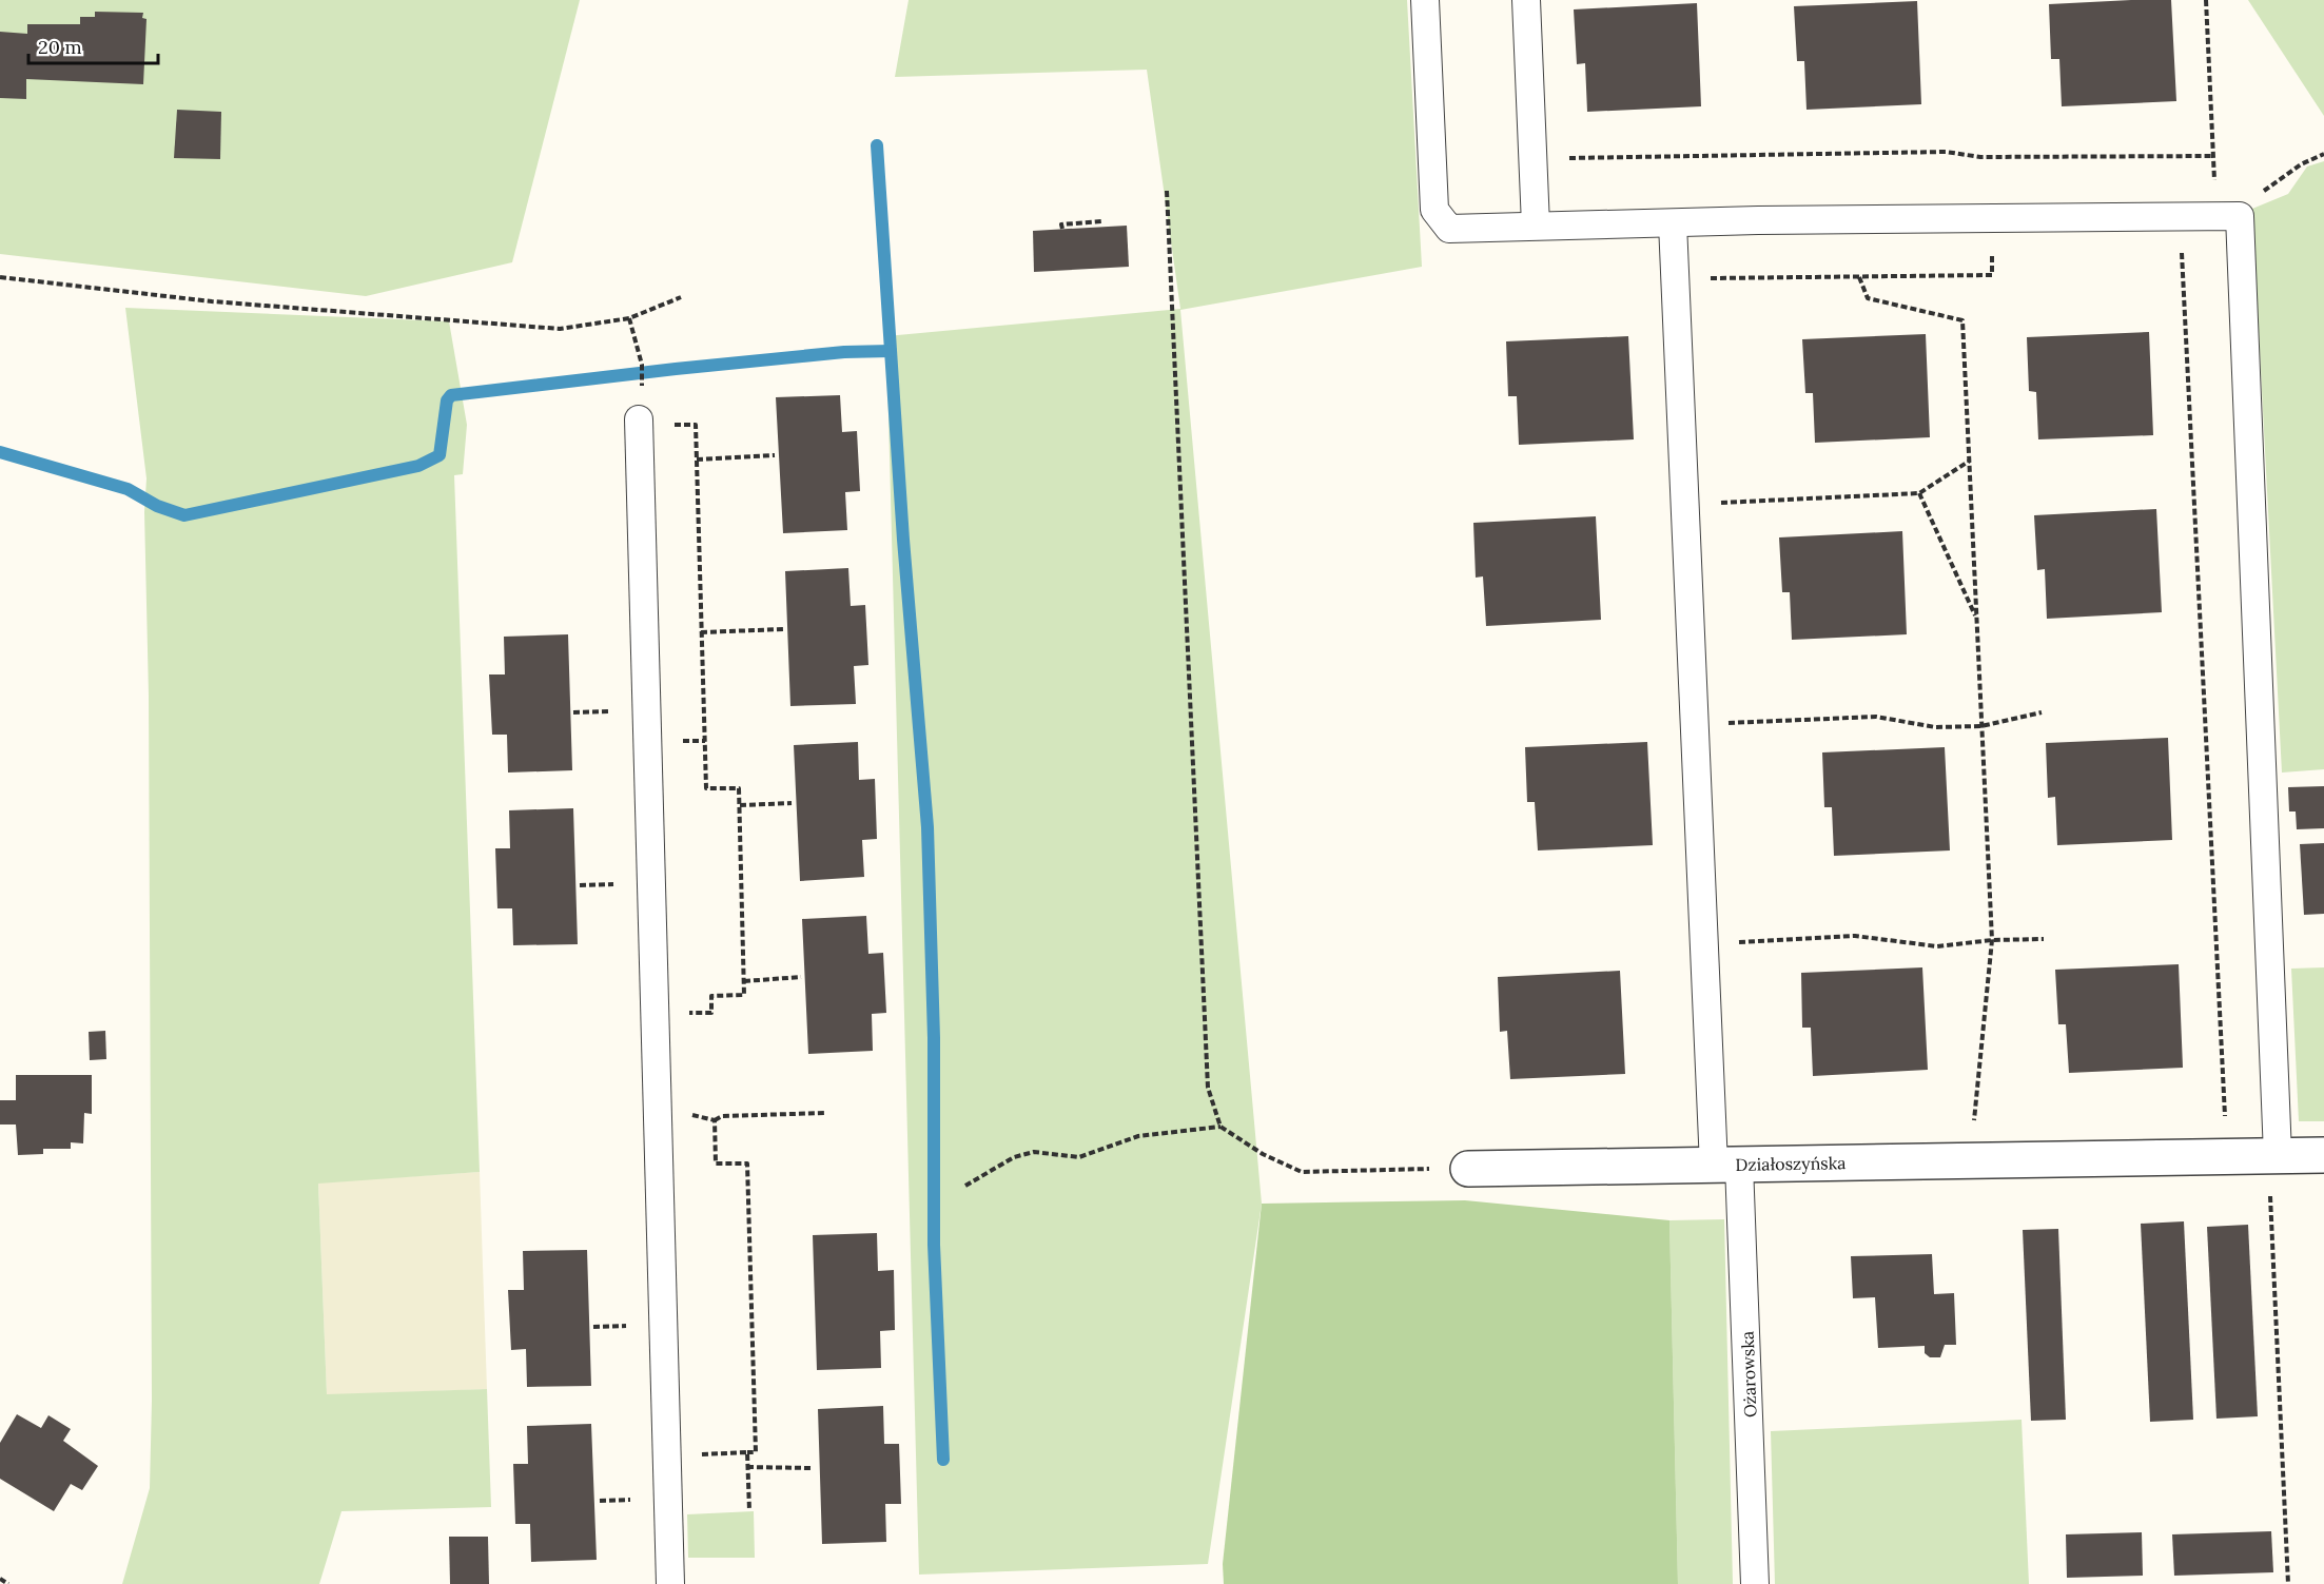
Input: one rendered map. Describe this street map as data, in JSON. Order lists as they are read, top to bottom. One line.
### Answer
{"streets":{"street":["Działoszyńska"],"lane":["Ożarowska"]},"crossings":[["Działoszyńska","Ożarowska"]],"scale_bar":"20 m"}
